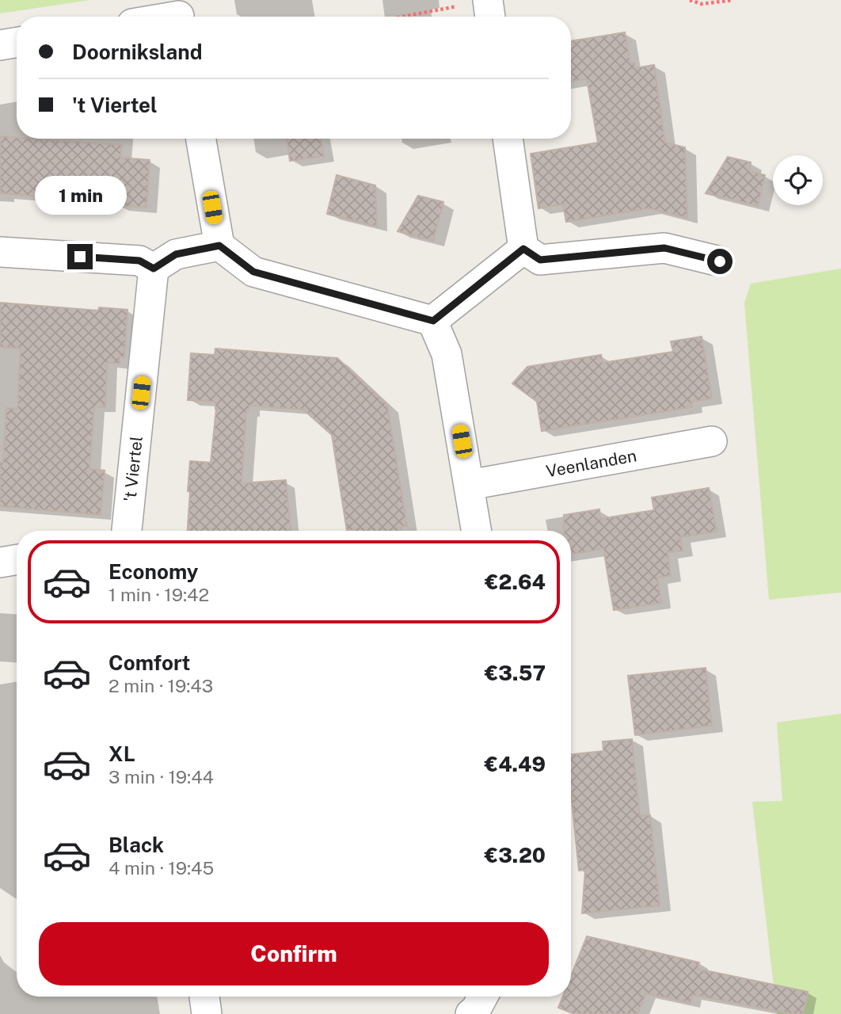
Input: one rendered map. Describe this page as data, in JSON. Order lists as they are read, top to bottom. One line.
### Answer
{"streets":{"street":["Veenlanden","'t Viertel"]},"page":{"banner":["Doorniksland","'t Viertel"],"bubble":"1 min","list":[{"name":"Economy","note":"1 min · 19:42","value":"€2.64"},{"name":"Comfort","note":"2 min · 19:43","value":"€3.57"},{"name":"XL","note":"3 min · 19:44","value":"€4.49"},{"name":"Black","note":"4 min · 19:45","value":"€3.20"}],"buttons":"Confirm"}}
